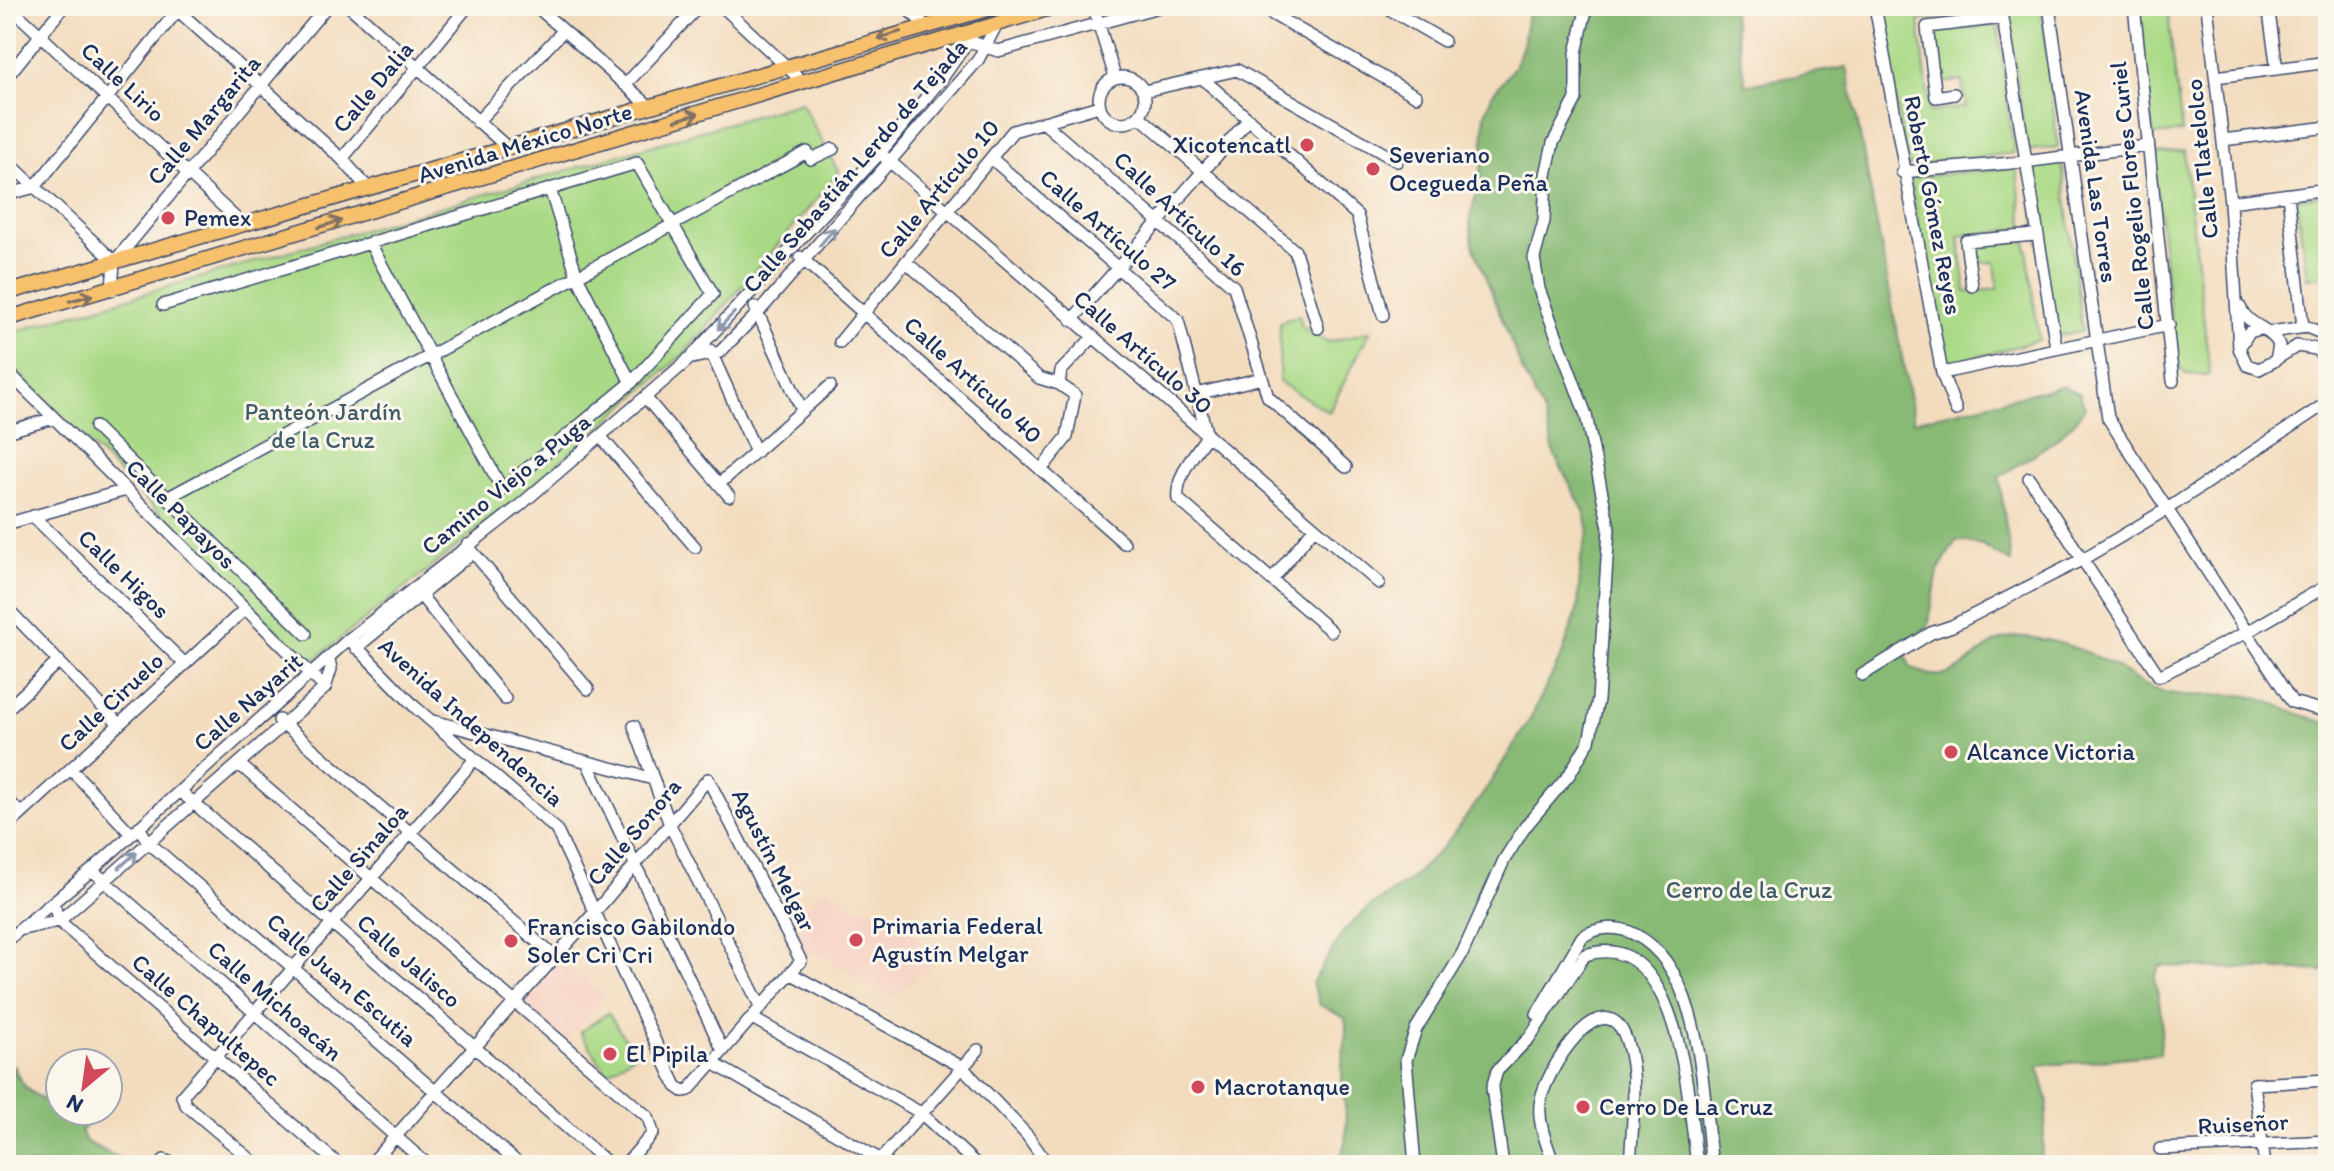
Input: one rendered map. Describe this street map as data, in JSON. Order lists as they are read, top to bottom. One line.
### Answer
{"streets":{"main road":["Avenida México Norte","Calle Sebastián Lerdo de Tejada"],"street":["Calle Lirio","Calle Dalia","Calle Margarita","Calle Tlatelolco","Avenida Las Torres","Calle Artículo 10","Calle Rogelio Flores Curiel","Roberto Gómez Reyes","Calle Artículo 16","Calle Artículo 27","Calle Artículo 30","Calle Artículo 40","Camino Viejo a Puga","Calle Papayos","Calle Higos","Calle Ciruelo","Calle Nayarit","Avenida Independencia","Calle Sonora","Calle Sinaloa","Agustín Melgar","Calle Jalisco","Calle Juan Escutia","Calle Michoacán","Calle Chapultepec","Ruiseñor"]},"crossings":[["Calle Lirio","Calle Margarita"],["Calle Lirio","Avenida México Norte"],["Calle Margarita","Avenida México Norte"],["Avenida México Norte","Calle Sebastián Lerdo de Tejada"],["Calle Sebastián Lerdo de Tejada","Calle Artículo 30"],["Calle Sebastián Lerdo de Tejada","Calle Artículo 40"],["Calle Sebastián Lerdo de Tejada","Camino Viejo a Puga"],["Calle Artículo 10","Calle Artículo 16"],["Calle Artículo 10","Calle Artículo 27"],["Calle Artículo 10","Calle Artículo 30"],["Calle Artículo 10","Calle Artículo 40"],["Calle Artículo 27","Calle Artículo 30"],["Camino Viejo a Puga","Calle Nayarit"],["Camino Viejo a Puga","Avenida Independencia"],["Calle Papayos","Calle Ciruelo"],["Calle Papayos","Calle Nayarit"],["Calle Higos","Calle Ciruelo"],["Calle Ciruelo","Calle Juan Escutia"],["Calle Nayarit","Calle Jalisco"],["Calle Nayarit","Calle Juan Escutia"],["Calle Nayarit","Calle Michoacán"],["Calle Nayarit","Calle Chapultepec"],["Avenida Independencia","Calle Sonora"],["Avenida Independencia","Calle Sinaloa"],["Calle Sonora","Agustín Melgar"],["Calle Sonora","Calle Jalisco"],["Calle Sonora","Calle Juan Escutia"],["Calle Sonora","Calle Michoacán"],["Calle Sinaloa","Calle Jalisco"],["Calle Sinaloa","Calle Juan Escutia"],["Calle Sinaloa","Calle Michoacán"],["Calle Sinaloa","Calle Chapultepec"]],"parks":["Panteón Jardín de la Cruz","Cerro de la Cruz"],"places":["Xicotencatl","Severiano Ocegueda Peña","Pemex","Alcance Victoria","Primaria Federal Agustín Melgar","Francisco Gabilondo Soler Cri Cri","El Pipila","Macrotanque","Cerro De La Cruz"],"north":"bottom left"}
